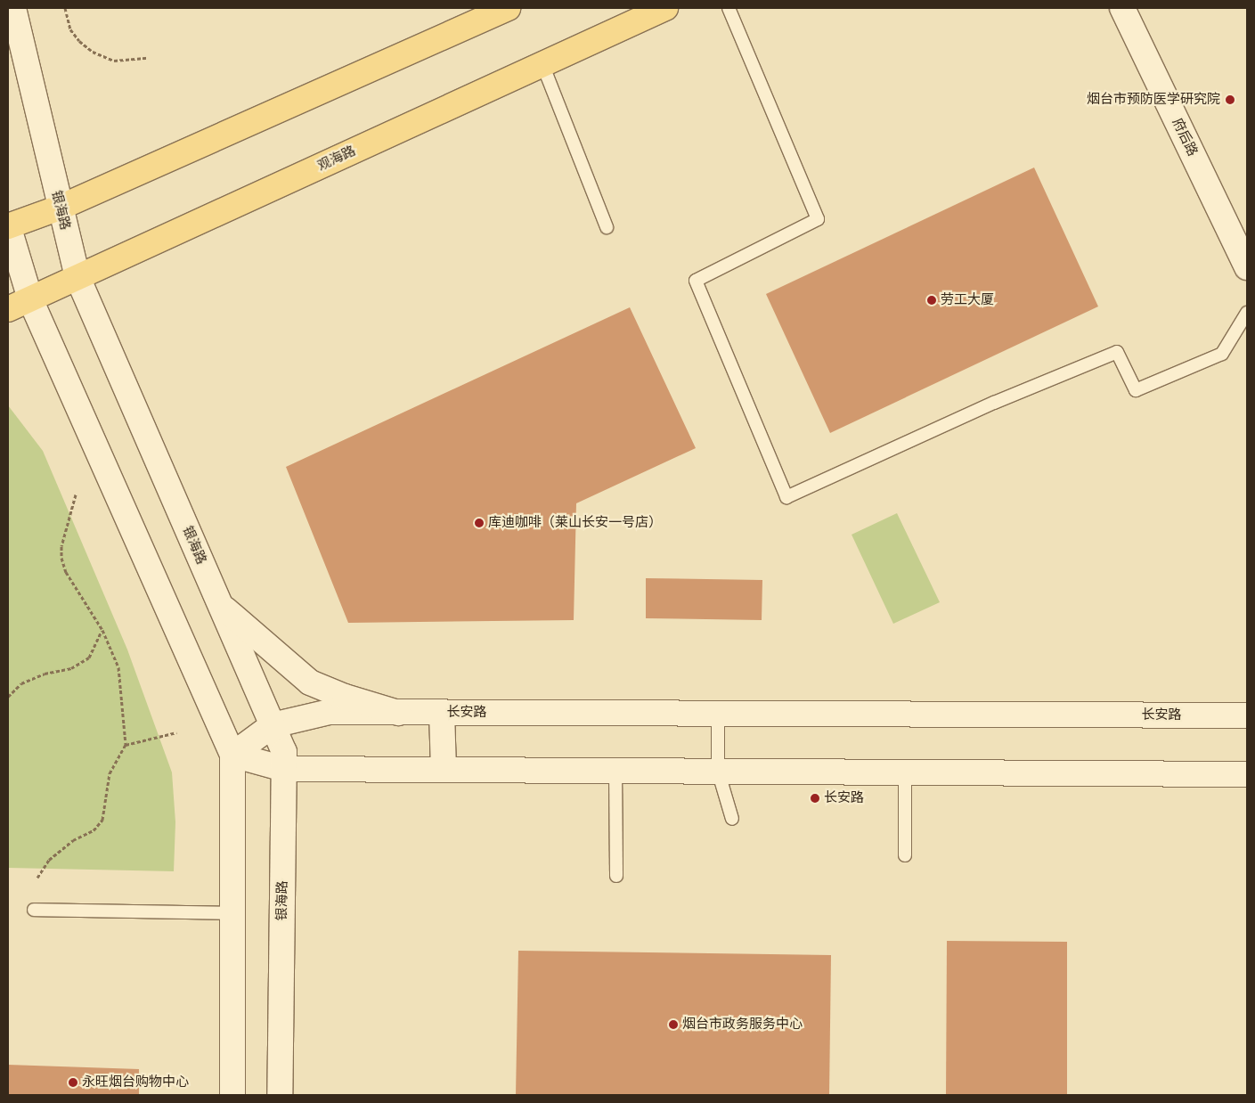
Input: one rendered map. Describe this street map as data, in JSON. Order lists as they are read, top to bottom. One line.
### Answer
{"streets":{"main road":["观海路"],"street":["府后路","银海路","长安路"]},"crossings":[["观海路","银海路"],["银海路","长安路"]],"places":["烟台市预防医学研究院","劳工大厦","库迪咖啡（莱山长安一号店）","长安路","烟台市政务服务中心","永旺烟台购物中心"]}
